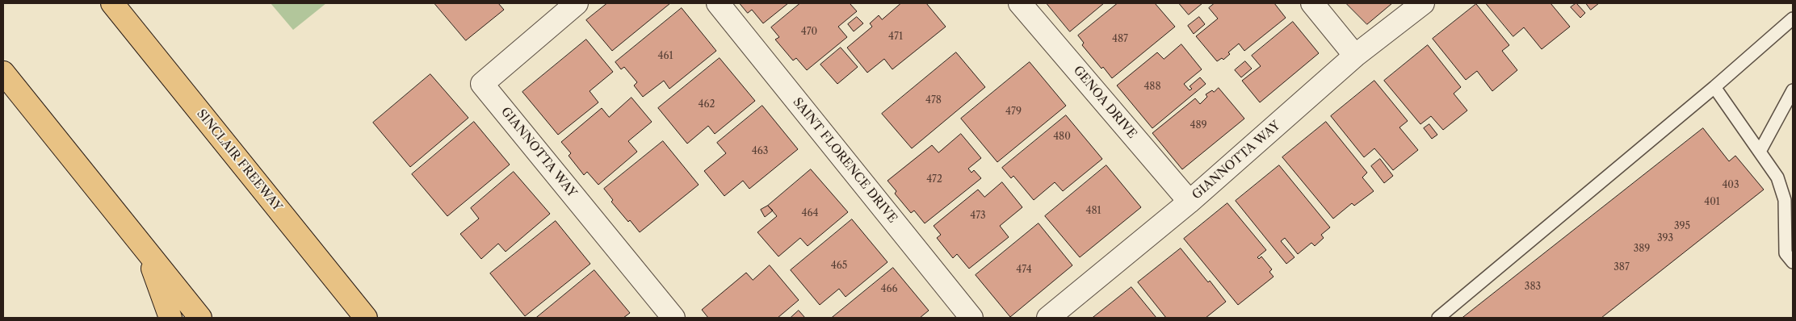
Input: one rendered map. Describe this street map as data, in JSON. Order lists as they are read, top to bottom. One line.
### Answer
{"streets":{"highway":["SINCLAIR FREEWAY"],"street":["GENOA DRIVE","GIANNOTTA WAY","SAINT FLORENCE DRIVE"]},"crossings":[["GENOA DRIVE","GIANNOTTA WAY"]],"house_numbers":["470","471","487","461","488","478","462","479","489","480","463","472","403","401","481","464","473","395","393","389","465","387","474","383","466"]}
